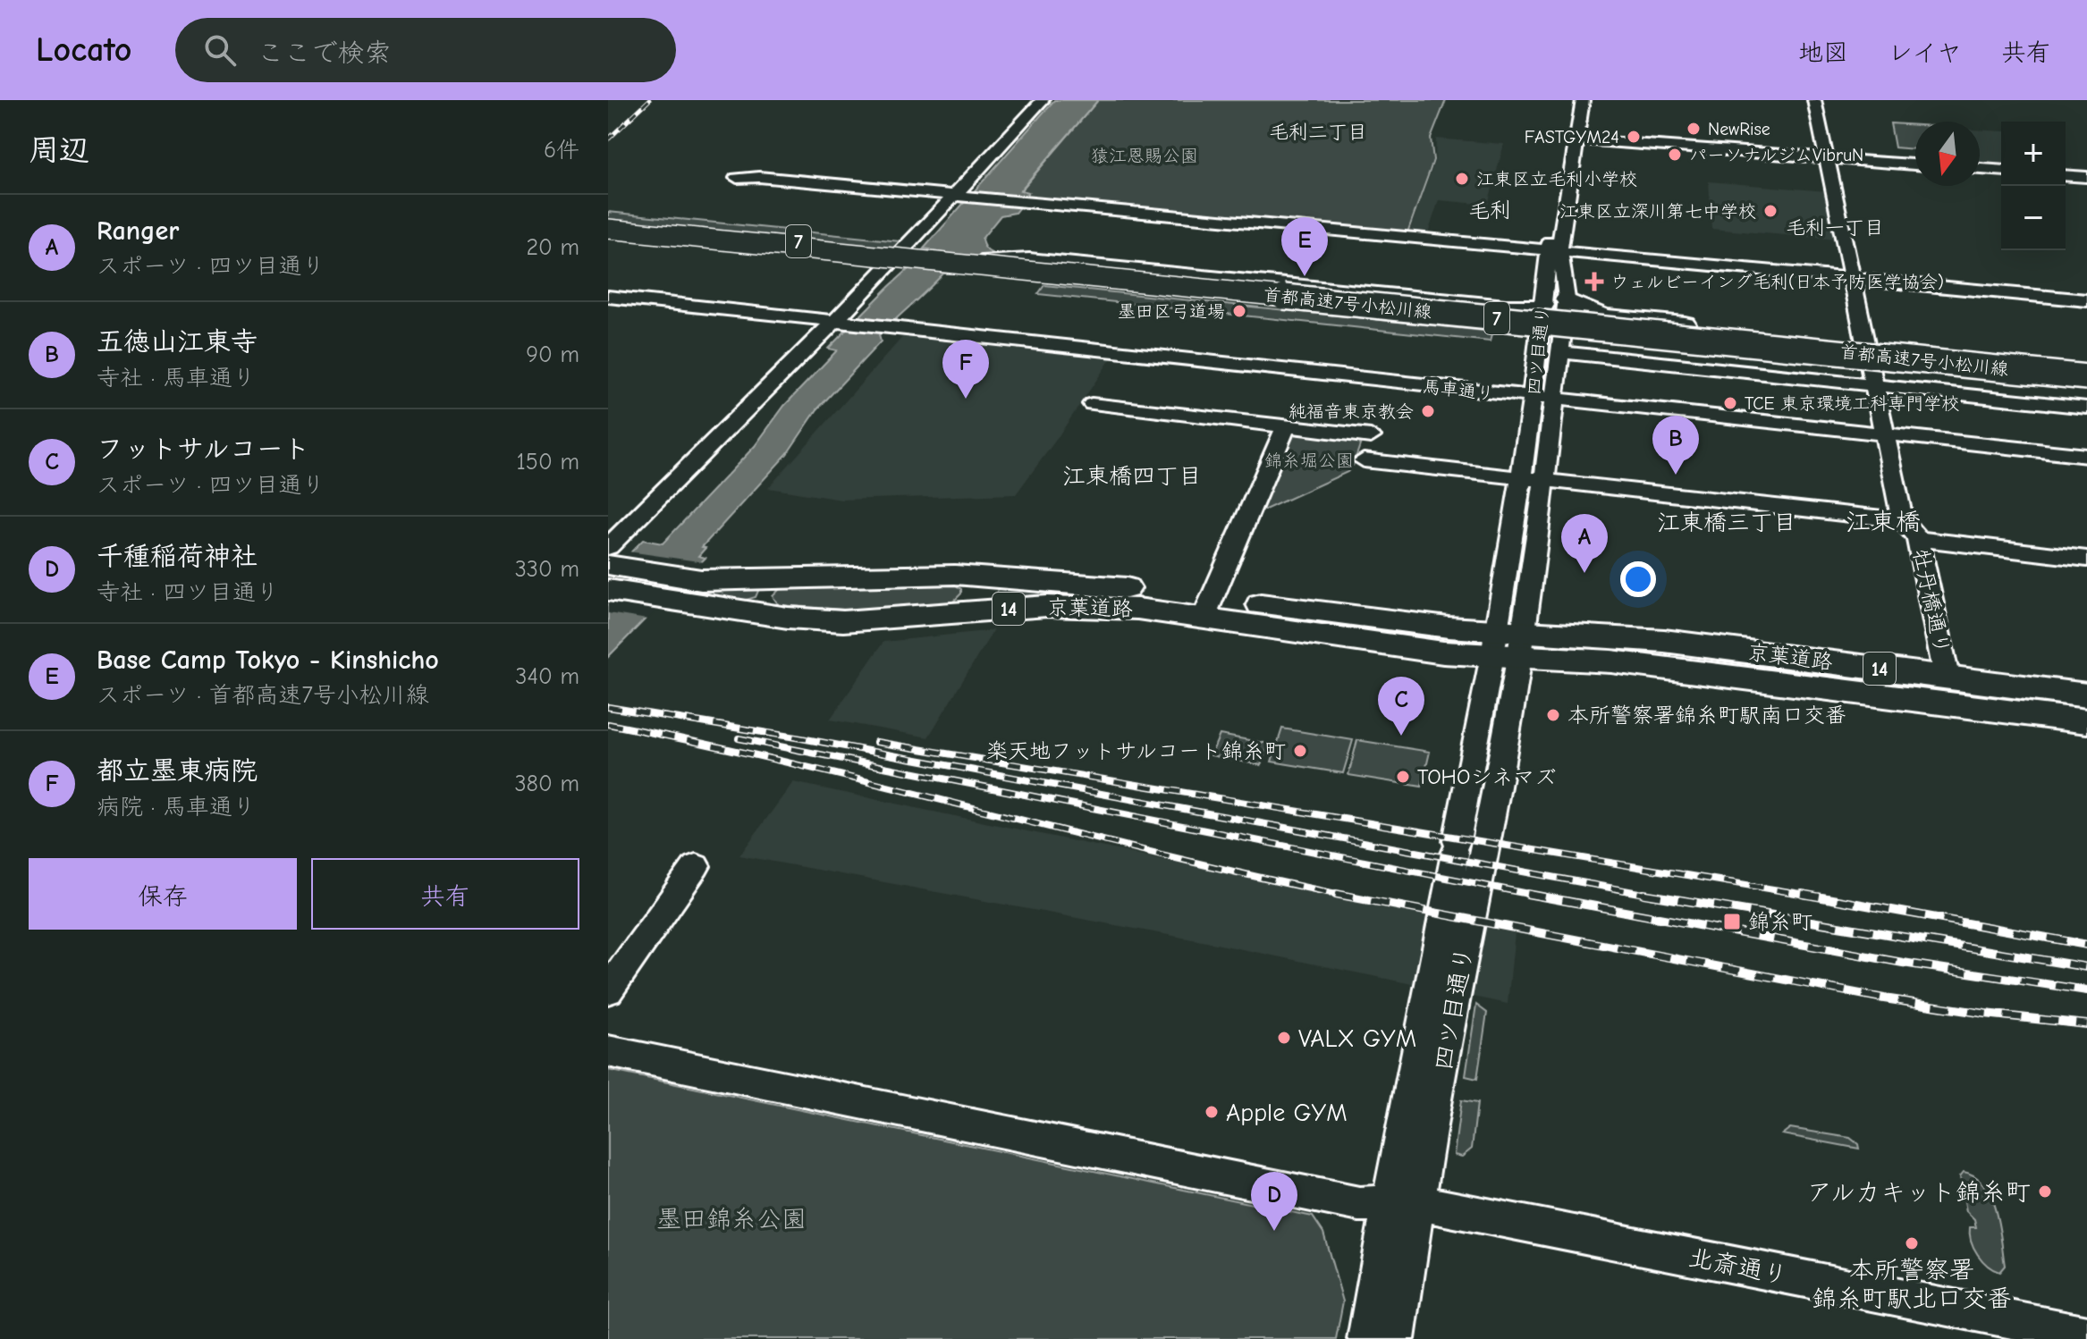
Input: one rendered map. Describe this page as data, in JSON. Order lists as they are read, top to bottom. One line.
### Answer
{"streets":{"highway":["7","首都高速7号小松川線","京葉道路","14"],"street":["四ツ目通り","馬車通り","牡丹橋通り","北斎通り"]},"crossings":[["四ツ目通り","馬車通り"],["四ツ目通り","京葉道路"],["四ツ目通り","北斎通り"],["馬車通り","牡丹橋通り"],["牡丹橋通り","京葉道路"]],"districts":["毛利二丁目","毛利","毛利一丁目","江東橋四丁目","江東橋","江東橋三丁目"],"parks":["猿江恩賜公園","錦糸堀公園","墨田錦糸公園"],"places":{"other":["NewRise","FASTGYM24","パーソナルジムVibruN","江東区立毛利小学校","江東区立深川第七中学校","墨田区弓道場","TCE 東京環境工科専門学校","純福音東京教会","本所警察署錦糸町駅南口交番","楽天地フットサルコート錦糸町","TOHOシネマズ","VALX GYM","Apple GYM","アルカキット錦糸町","本所警察署 錦糸町駅北口交番"],"health":["ウェルビーイング毛利(日本予防医学協会)"],"transit":["錦糸町"]},"north":"bottom","page":{"header":"Locato","search":"ここで検索","nav":["地図","レイヤ","共有"],"heading":["周辺","6件"],"map_buttons":["+","−"],"list":[{"mark":"A","name":"Ranger","note":"スポーツ · 四ツ目通り","value":"20 m"},{"mark":"B","name":"五徳山江東寺","note":"寺社 · 馬車通り","value":"90 m"},{"mark":"C","name":"フットサルコート","note":"スポーツ · 四ツ目通り","value":"150 m"},{"mark":"D","name":"千種稲荷神社","note":"寺社 · 四ツ目通り","value":"330 m"},{"mark":"E","name":"Base Camp Tokyo - Kinshicho","note":"スポーツ · 首都高速7号小松川線","value":"340 m"},{"mark":"F","name":"都立墨東病院","note":"病院 · 馬車通り","value":"380 m"}],"pins":["E","F","B","A","C","D"],"buttons":["保存","共有"]}}
